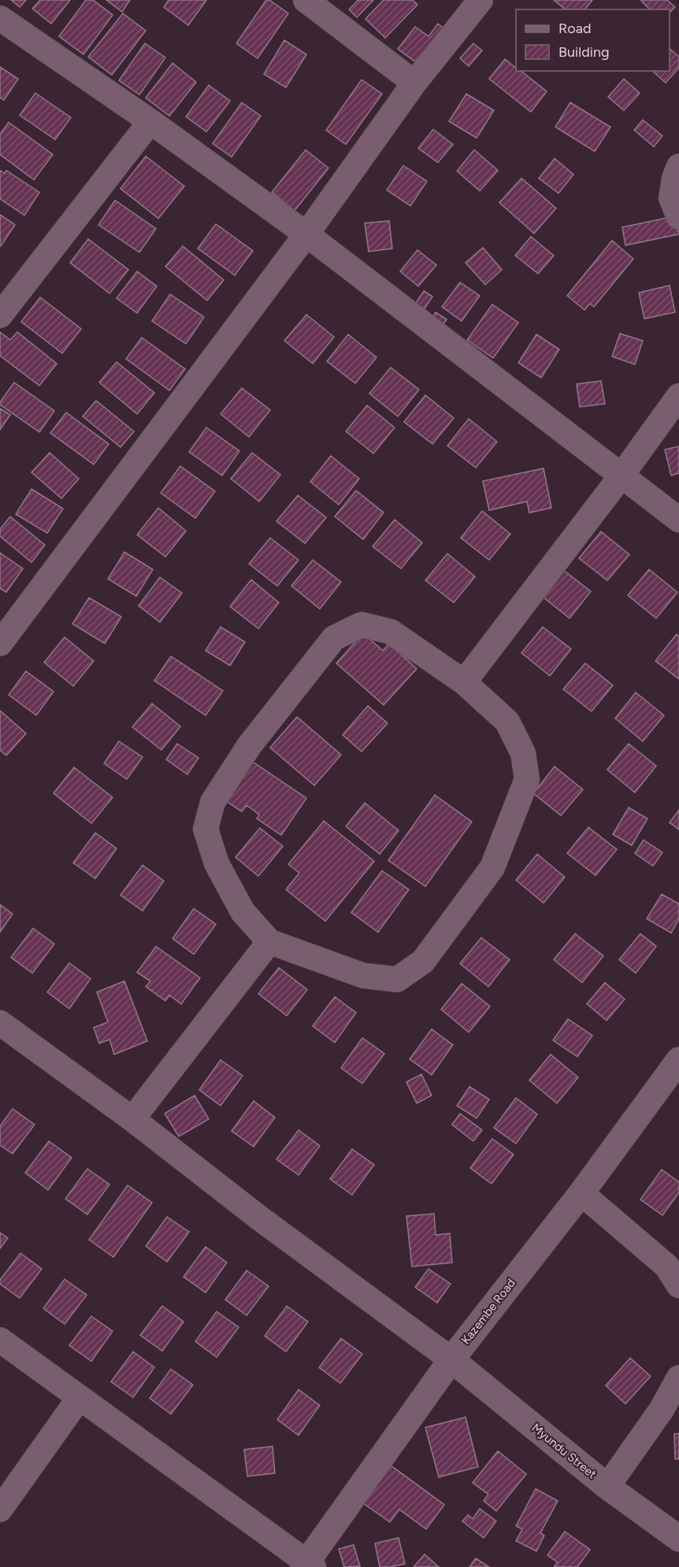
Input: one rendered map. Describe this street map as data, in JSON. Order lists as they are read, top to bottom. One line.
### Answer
{"streets":{"main road":["Kazembe Road","Myundu Street"]},"crossings":[["Kazembe Road","Myundu Street"]],"legend":["Road","Building"]}
